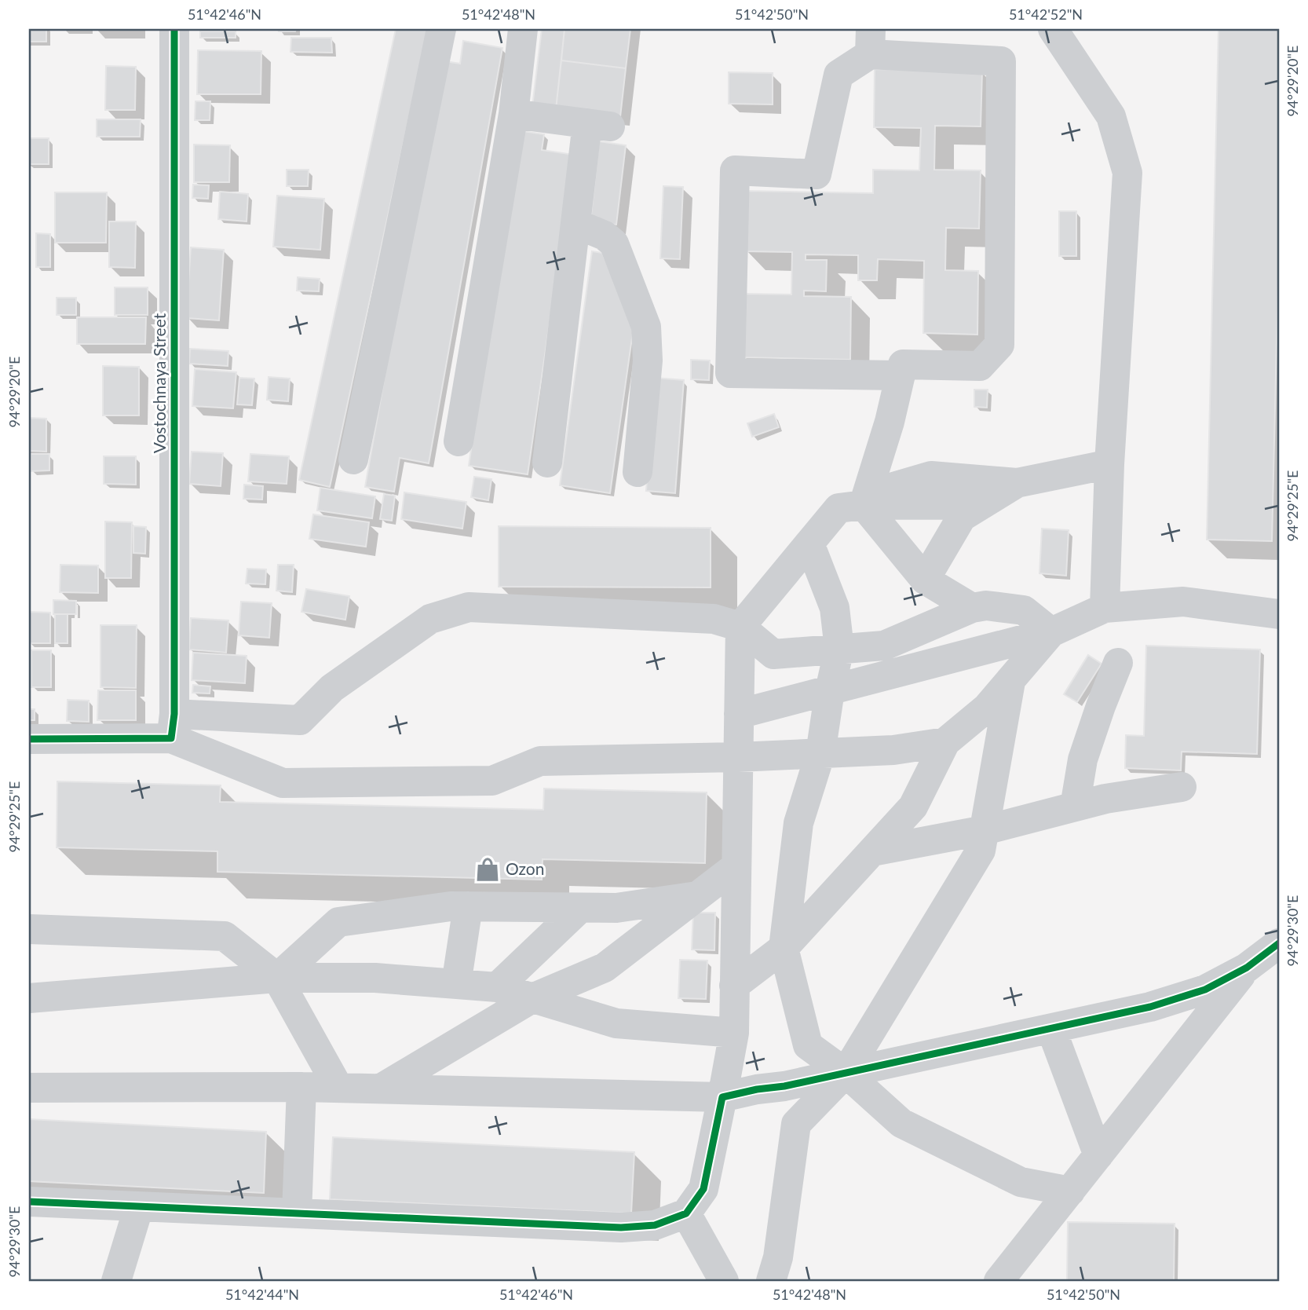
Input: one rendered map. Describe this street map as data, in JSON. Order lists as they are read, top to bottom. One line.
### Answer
{"streets":{"street":["Vostochnaya Street"]},"places":{"shop":["Ozon"]},"coordinates":["51°42'46\"N","51°42'48\"N","51°42'50\"N","51°42'52\"N","94°29'20\"E","94°29'25\"E","94°29'30\"E","51°42'44\"N"]}
